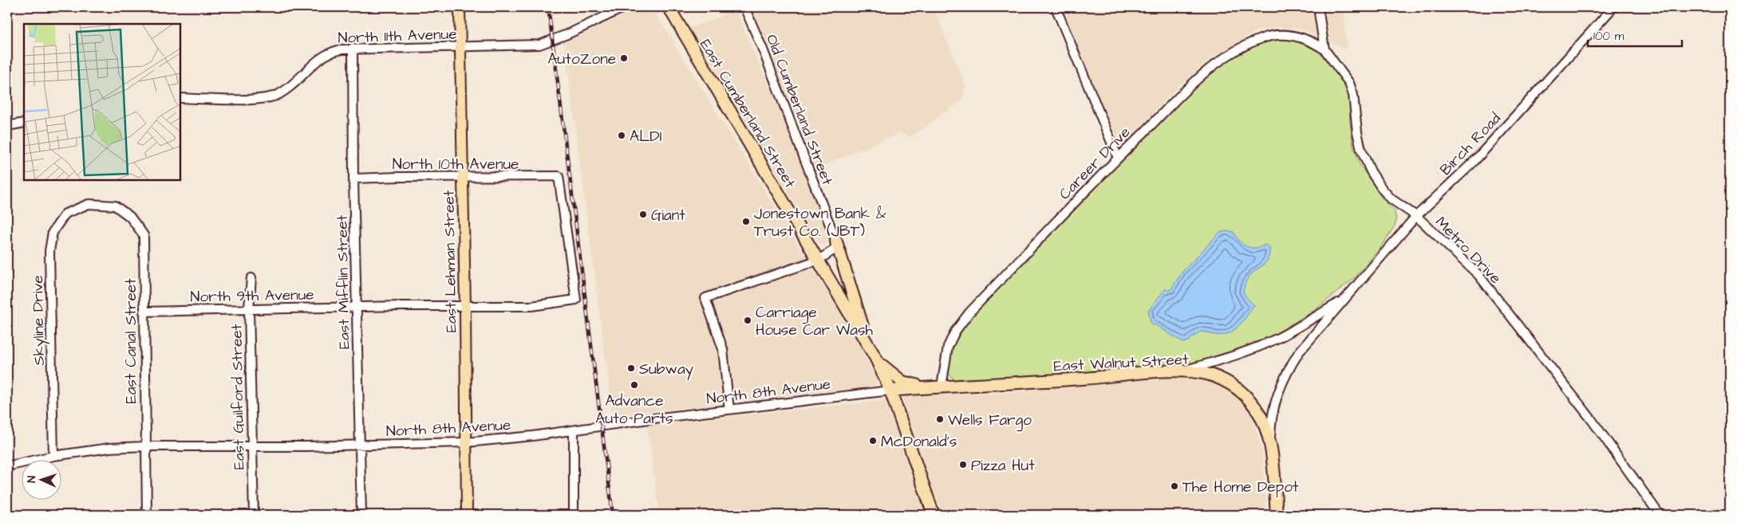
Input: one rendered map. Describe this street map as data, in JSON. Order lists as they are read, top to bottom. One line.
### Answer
{"streets":{"highway":["East Cumberland Street","East Walnut Street"],"main road":["East Lehman Street"],"street":["North 11th Avenue","Old Cumberland Street","Birch Road","Career Drive","North 10th Avenue","Metro Drive","East Mifflin Street","North 9th Avenue","Skyline Drive","East Canal Street","North 8th Avenue","East Guilford Street"]},"crossings":[["North 11th Avenue","East Lehman Street"],["North 11th Avenue","East Mifflin Street"],["East Cumberland Street","East Walnut Street"],["East Cumberland Street","North 8th Avenue"],["Birch Road","Metro Drive"],["Birch Road","East Walnut Street"],["Career Drive","Metro Drive"],["Career Drive","East Walnut Street"],["North 10th Avenue","East Lehman Street"],["North 10th Avenue","East Mifflin Street"],["North 10th Avenue","North 9th Avenue"],["East Lehman Street","North 9th Avenue"],["East Lehman Street","North 8th Avenue"],["East Mifflin Street","North 9th Avenue"],["East Mifflin Street","North 8th Avenue"],["North 9th Avenue","East Canal Street"],["North 9th Avenue","East Guilford Street"],["Skyline Drive","East Canal Street"],["Skyline Drive","North 8th Avenue"],["East Canal Street","North 8th Avenue"],["East Walnut Street","North 8th Avenue"],["North 8th Avenue","East Guilford Street"]],"places":["AutoZone","ALDI","Giant","Jonestown Bank & Trust Co. (JBT)","Carriage House Car Wash","Subway","Advance Auto Parts","Wells Fargo","McDonald's","Pizza Hut","The Home Depot"],"scale_bar":"100 m","north":"left"}
